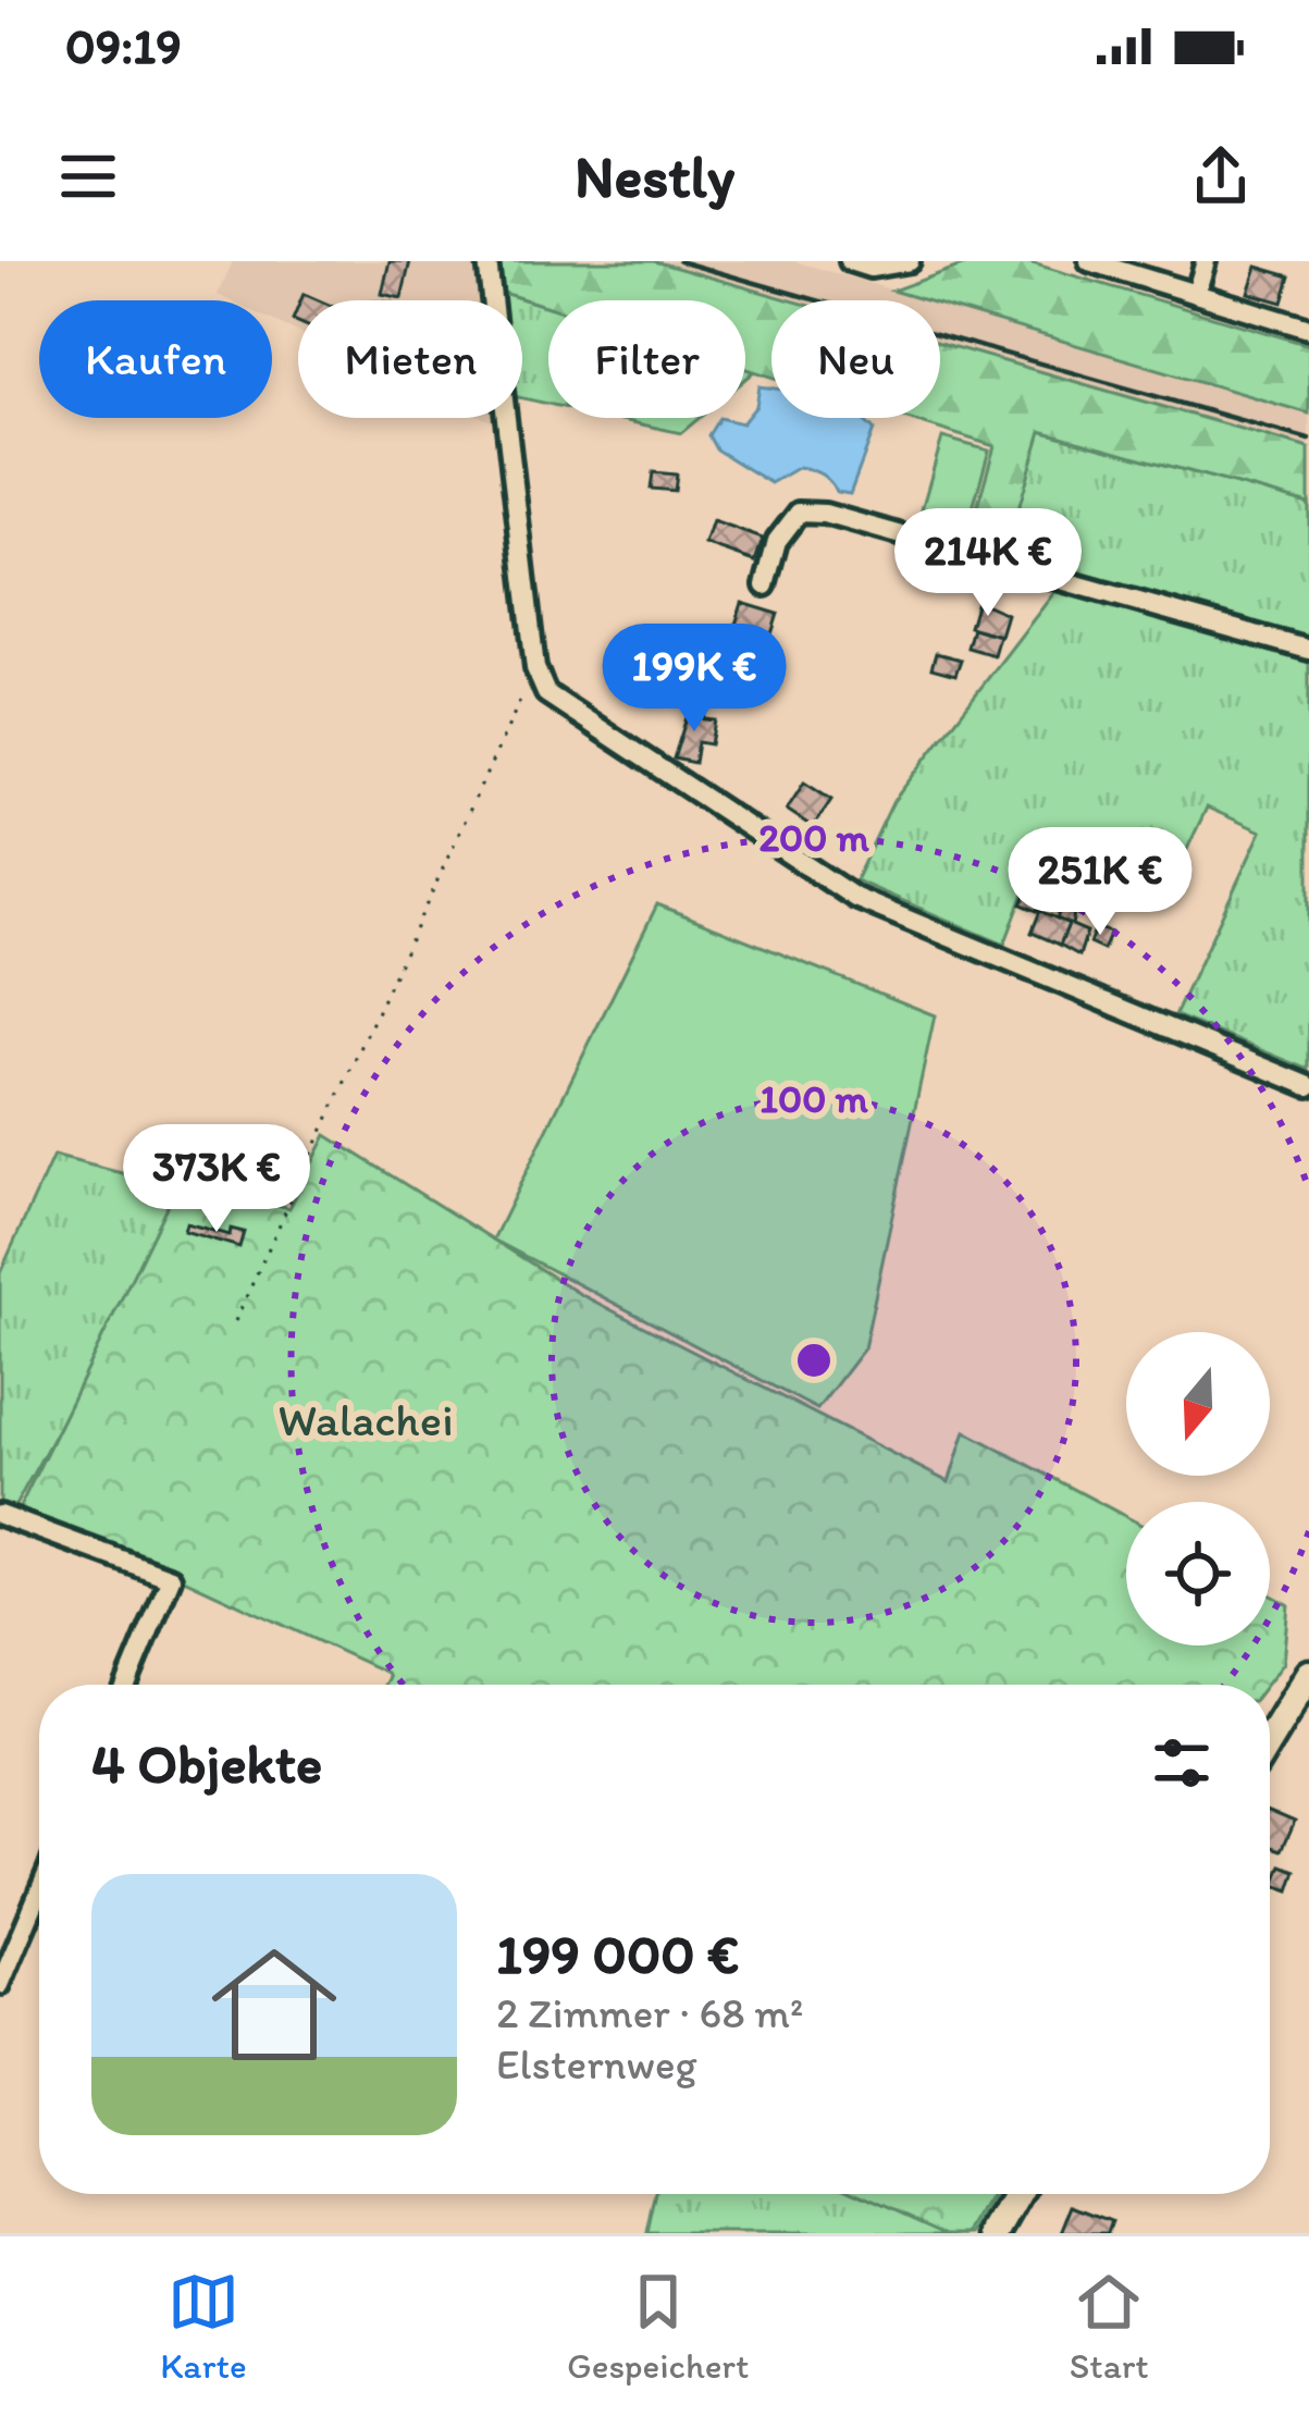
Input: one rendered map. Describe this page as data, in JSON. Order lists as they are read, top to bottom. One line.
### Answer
{"parks":["Walachei"],"north":"bottom","page":{"status":"09:19","header":"Nestly","chip":["Kaufen","Mieten","Filter","Neu"],"price":["214K €","199K €","251K €","373K €"],"heading":"4 Objekte","list":[{"name":"199 000 €","note":"2 Zimmer · 68 m² · Elsternweg"}],"tabs":["Karte","Gespeichert","Start"]},"rings":["200 m","100 m"]}
